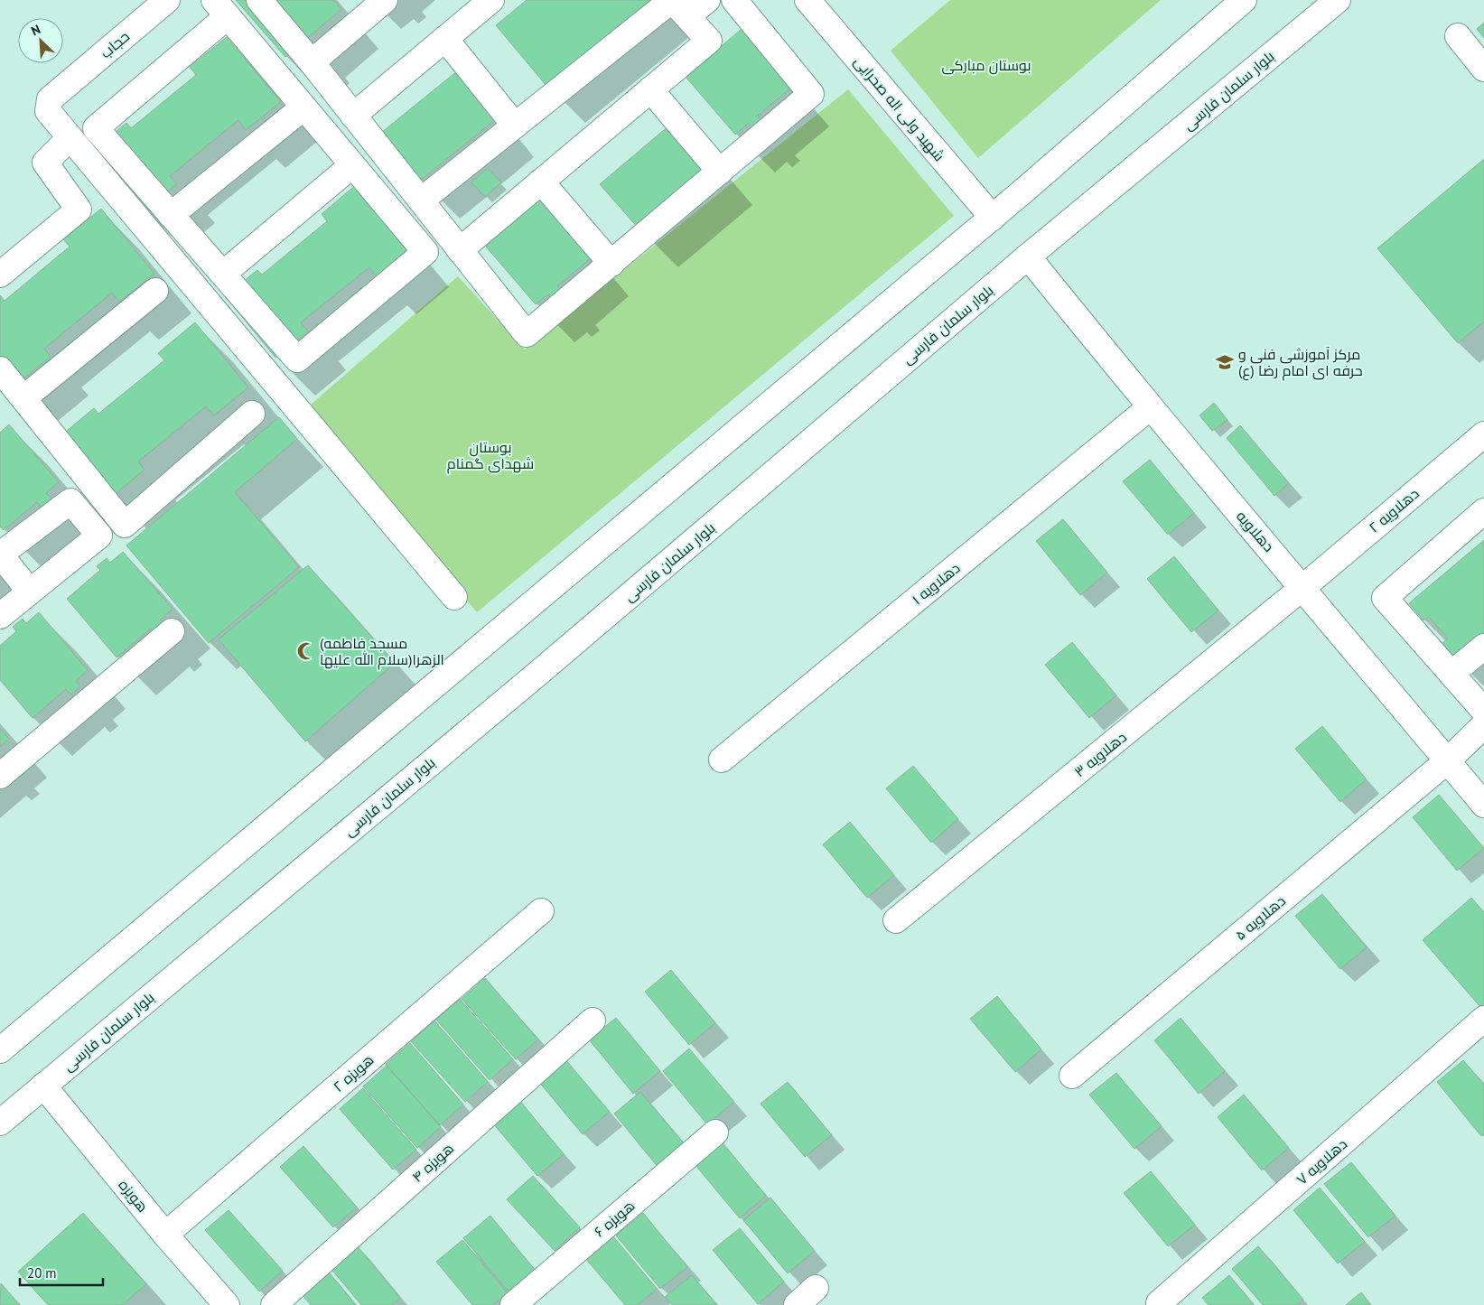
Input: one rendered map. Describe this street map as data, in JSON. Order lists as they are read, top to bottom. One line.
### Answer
{"streets":{"street":["حجاب","بلوار سلمان فارسی","شهید ولی اله صحرایی","دهلاویه ۲","دهلاویه","دهلاویه ۱","دهلاویه ۳","دهلاویه ۵","هویزه ۲","دهلاویه ۷","هویزه ۴","هویزه","هویزه ۶"]},"crossings":[["بلوار سلمان فارسی","دهلاویه"],["بلوار سلمان فارسی","هویزه"],["دهلاویه ۲","دهلاویه"],["دهلاویه ۲","دهلاویه ۳"],["دهلاویه","دهلاویه ۱"],["دهلاویه","دهلاویه ۳"],["دهلاویه","دهلاویه ۵"],["هویزه ۲","هویزه"]],"parks":["بوستان مبارکی","بوستان شهدای گمنام"],"places":{"school or university":["مرکز آموزشی فنی و حرفه ای امام رضا (ع)"],"mosque":["(مسجد فاطمه الزهرا(سلام الله علیها"]},"scale_bar":"20 m","north":"top left"}
